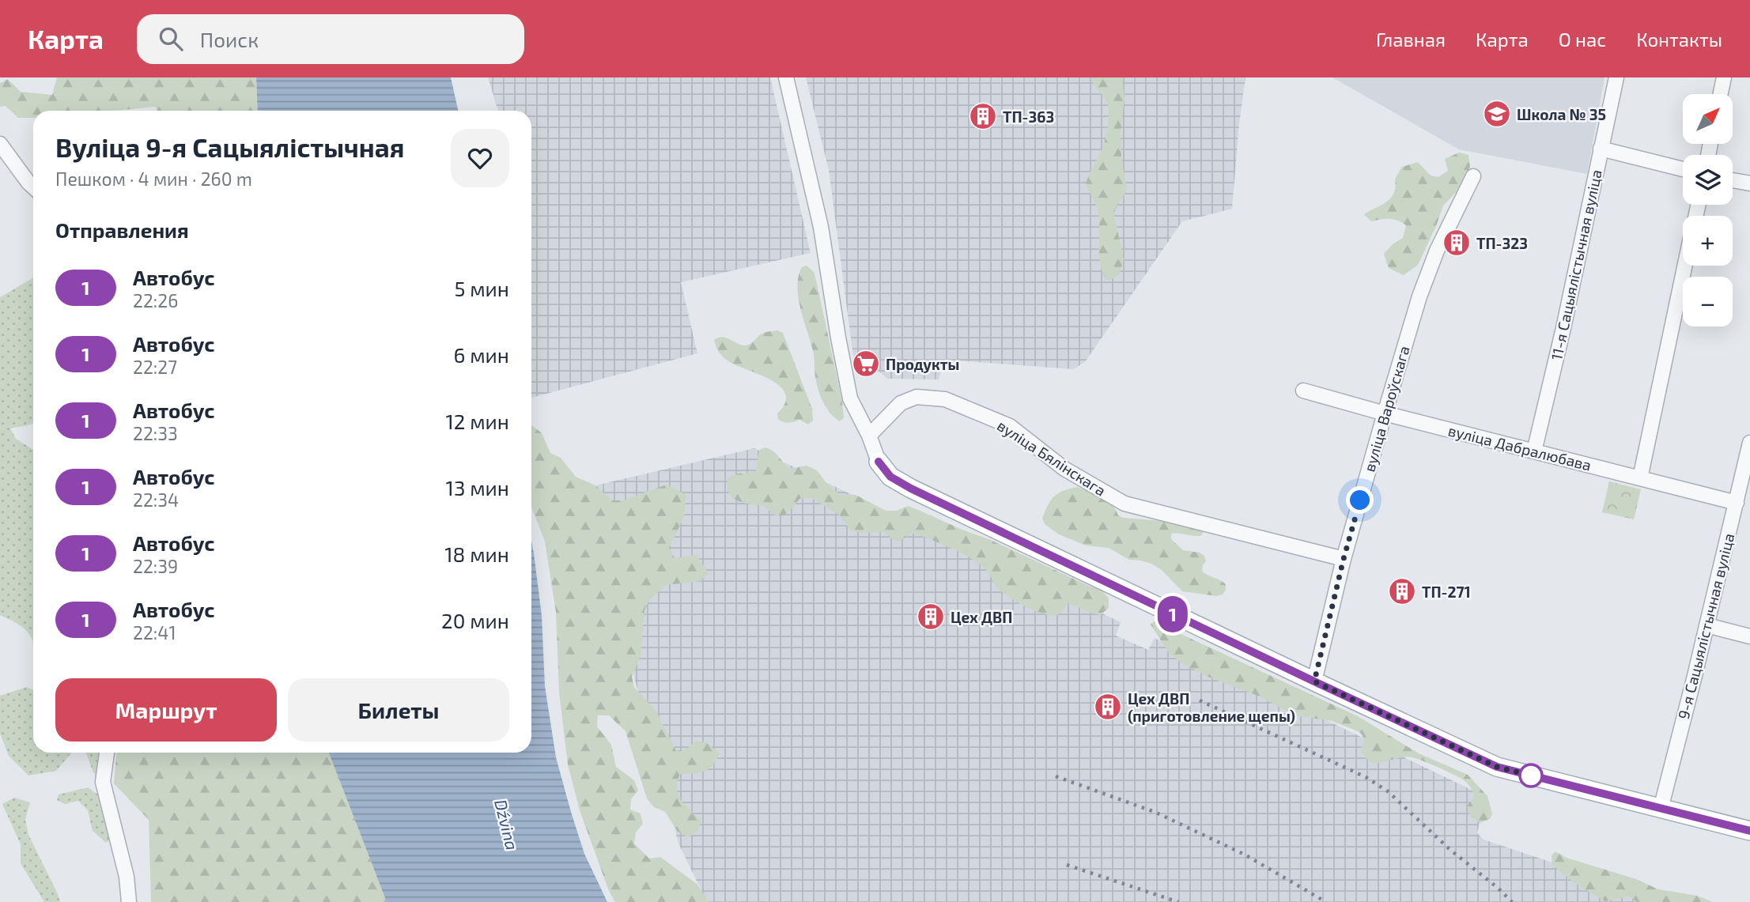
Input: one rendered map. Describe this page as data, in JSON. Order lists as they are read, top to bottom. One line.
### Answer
{"streets":{"street":["11-я Сацыялістычная вуліца","вуліца Вароўскага","вуліца Дабралюбава","вуліца Бялінскага","9-я Сацыялістычная вуліца"]},"crossings":[["11-я Сацыялістычная вуліца","вуліца Дабралюбава"],["вуліца Вароўскага","вуліца Дабралюбава"],["вуліца Вароўскага","вуліца Бялінскага"],["вуліца Дабралюбава","9-я Сацыялістычная вуліца"]],"water":["Dźvina"],"places":{"school or university":["Школа № 35"],"building":["ТП-363","ТП-323","ТП-271","Цех ДВП","Цех ДВП (приготовление щепы)"],"supermarket":["Продукты"]},"lines":["bus line 1"],"north":"top right","page":{"header":"Карта","search":"Поиск","nav":["Главная","Карта","О нас","Контакты"],"on_map":"1","map_buttons":["+","−"],"heading":[["Вуліца 9-я Сацыялістычная","Пешком · 4 мин · 260 m"],"Отправления"],"list":[{"mark":"1","name":"Автобус","note":"22:26","value":"5 мин"},{"mark":"1","name":"Автобус","note":"22:27","value":"6 мин"},{"mark":"1","name":"Автобус","note":"22:33","value":"12 мин"},{"mark":"1","name":"Автобус","note":"22:34","value":"13 мин"},{"mark":"1","name":"Автобус","note":"22:39","value":"18 мин"},{"mark":"1","name":"Автобус","note":"22:41","value":"20 мин"}],"buttons":["Маршрут","Билеты"]}}
